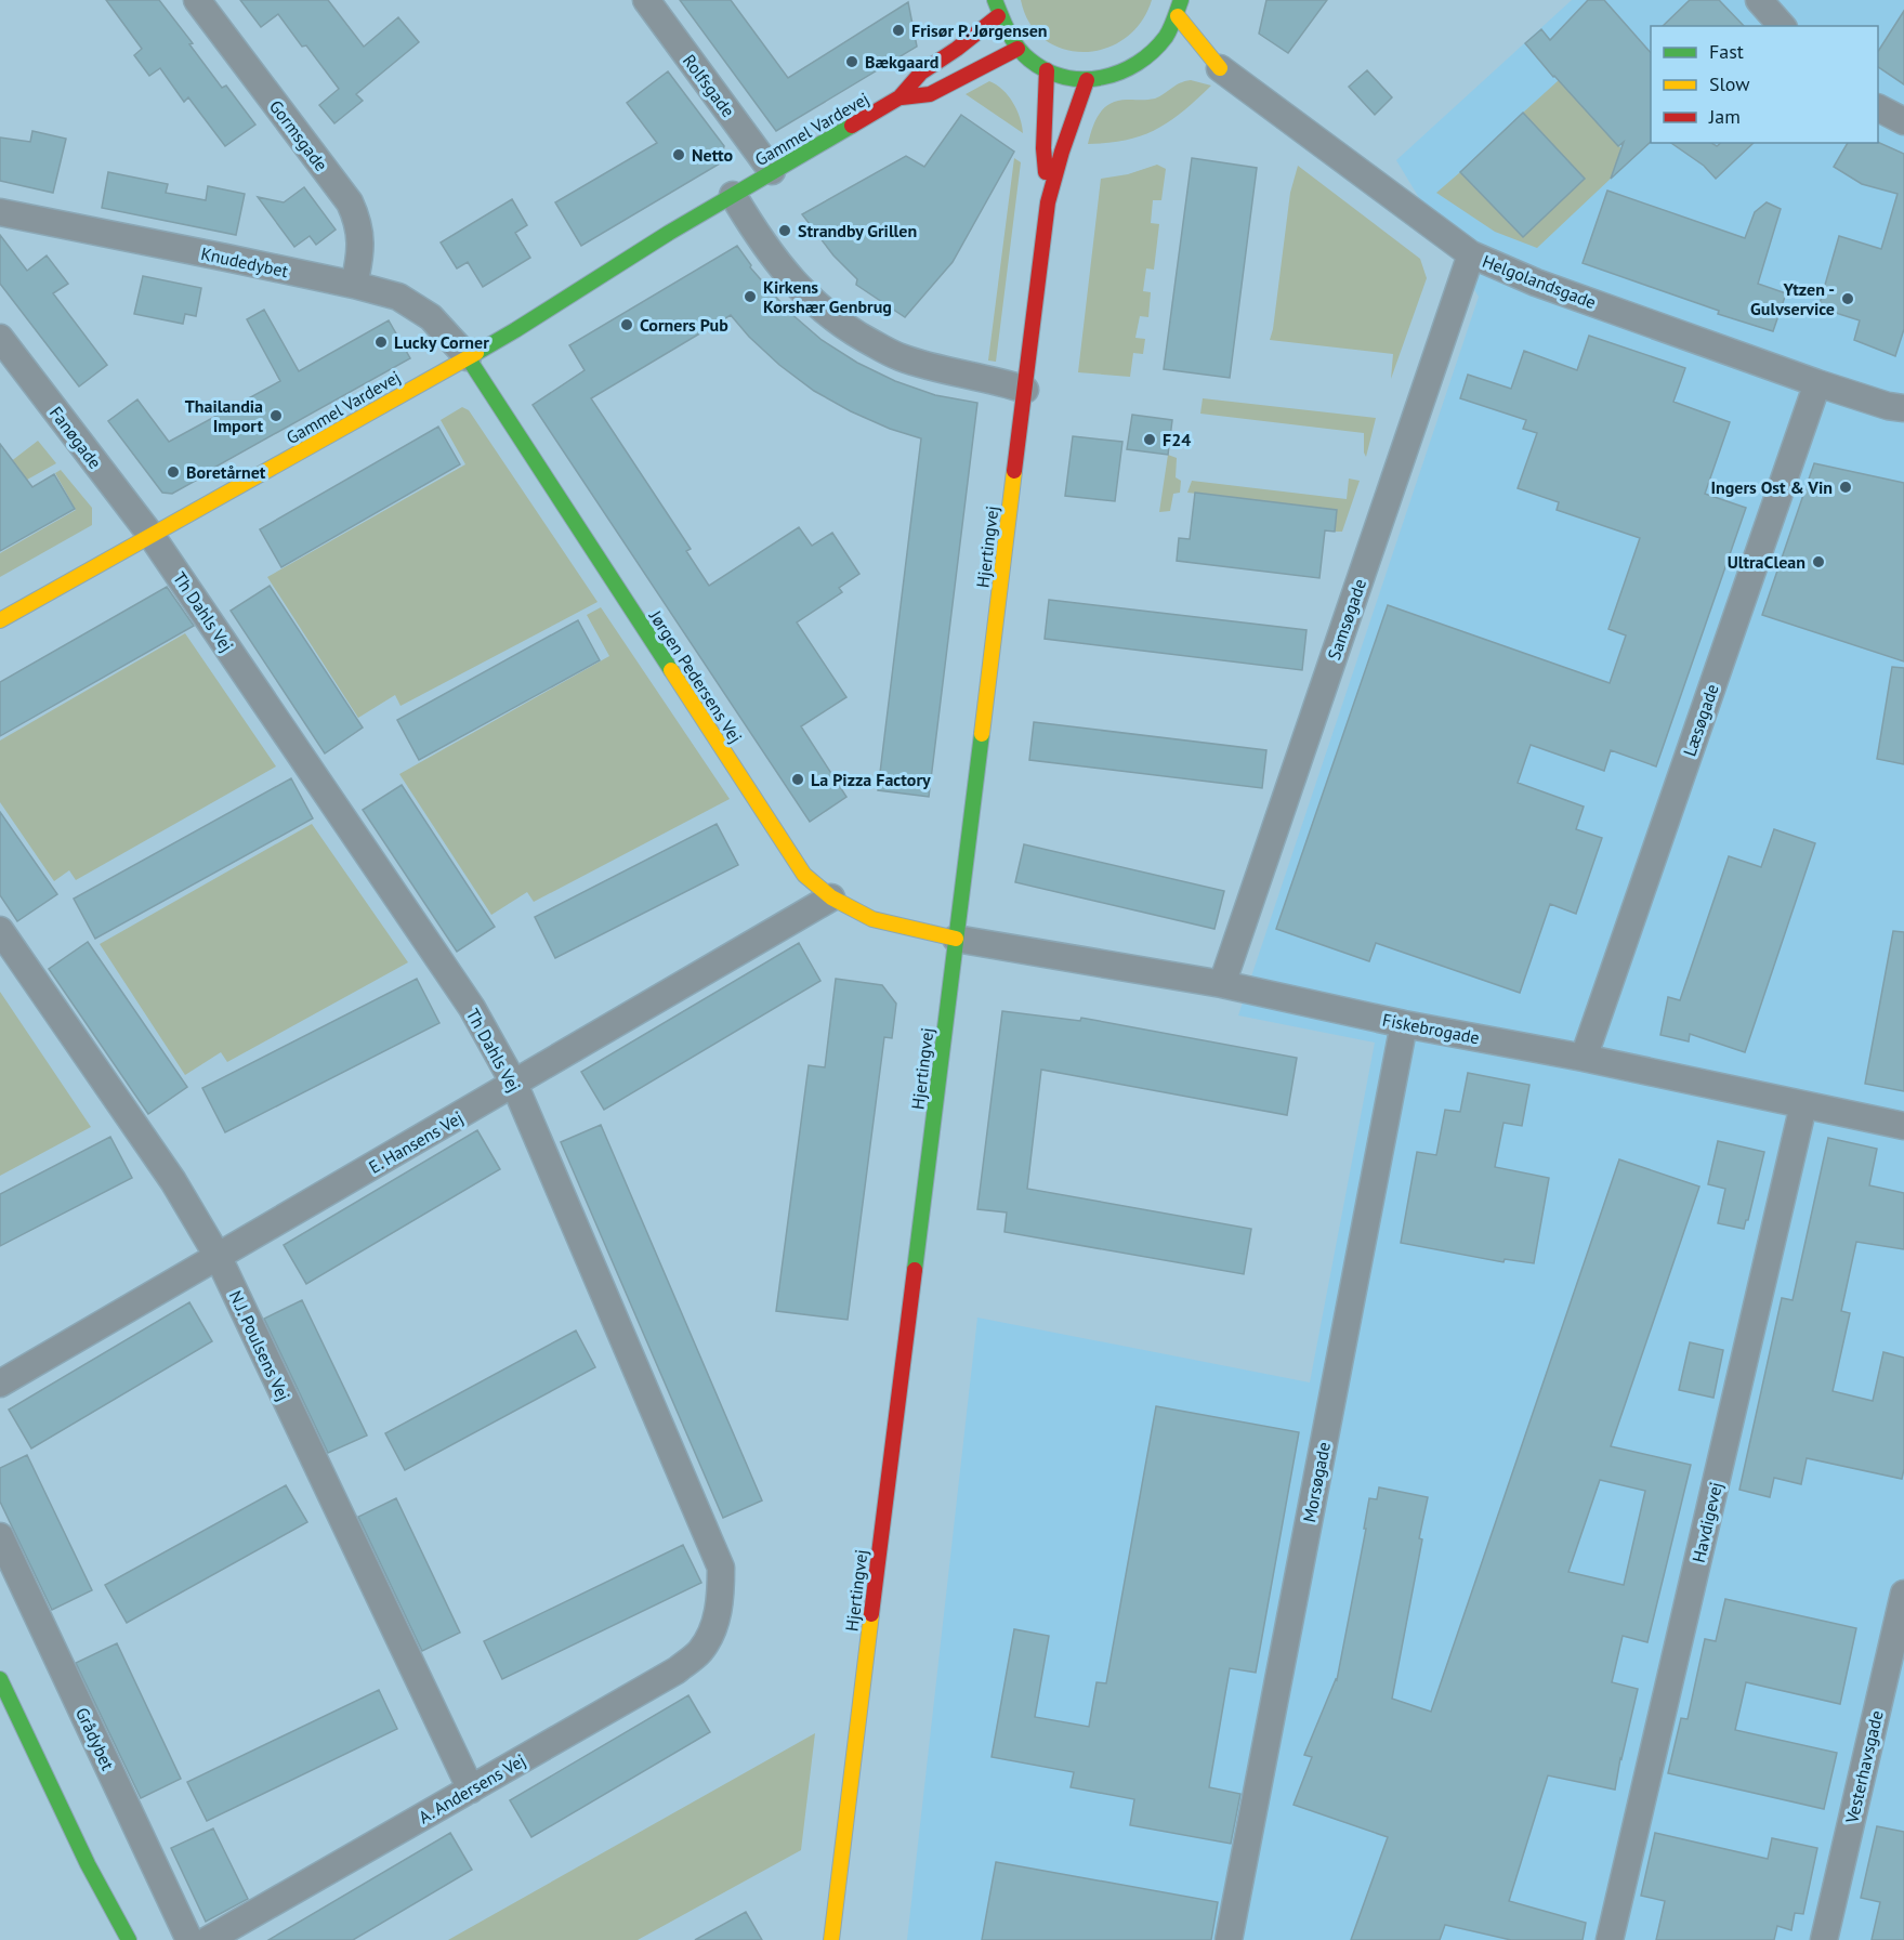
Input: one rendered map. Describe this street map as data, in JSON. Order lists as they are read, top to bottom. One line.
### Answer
{"streets":{"street":["Rolfsgade","Gammel Vardevej","Gormsgade","Knudedybet","Helgolandsgade","Fanøgade","Hjertingvej","Th Dahls Vej","Samsøgade","Jørgen Pedersens Vej","Læsøgade","Fiskebrogade","E. Hansens Vej","N.J. Poulsens Vej","Morsøgade","Havdigevej","Grådybet","Vesterhavsgade","A. Andersens Vej"]},"crossings":[["Rolfsgade","Gammel Vardevej"],["Gammel Vardevej","Knudedybet"],["Gammel Vardevej","Fanøgade"],["Gammel Vardevej","Th Dahls Vej"],["Gammel Vardevej","Jørgen Pedersens Vej"],["Gormsgade","Knudedybet"],["Knudedybet","Jørgen Pedersens Vej"],["Helgolandsgade","Samsøgade"],["Helgolandsgade","Læsøgade"],["Fanøgade","Th Dahls Vej"],["Hjertingvej","Jørgen Pedersens Vej"],["Hjertingvej","Fiskebrogade"],["Th Dahls Vej","E. Hansens Vej"],["Th Dahls Vej","A. Andersens Vej"],["Samsøgade","Fiskebrogade"],["Jørgen Pedersens Vej","Fiskebrogade"],["Jørgen Pedersens Vej","E. Hansens Vej"],["Læsøgade","Fiskebrogade"],["Fiskebrogade","Morsøgade"],["Fiskebrogade","Havdigevej"],["E. Hansens Vej","N.J. Poulsens Vej"],["N.J. Poulsens Vej","A. Andersens Vej"]],"places":["Frisør P. Jørgensen","Bækgaard","Netto","Strandby Grillen","Kirkens Korshær Genbrug","Ytzen - Gulvservice","Corners Pub","Lucky Corner","Thailandia Import","F24","Boretårnet","Ingers Ost & Vin","UltraClean","La Pizza Factory"],"legend":["Fast","Slow","Jam"]}
